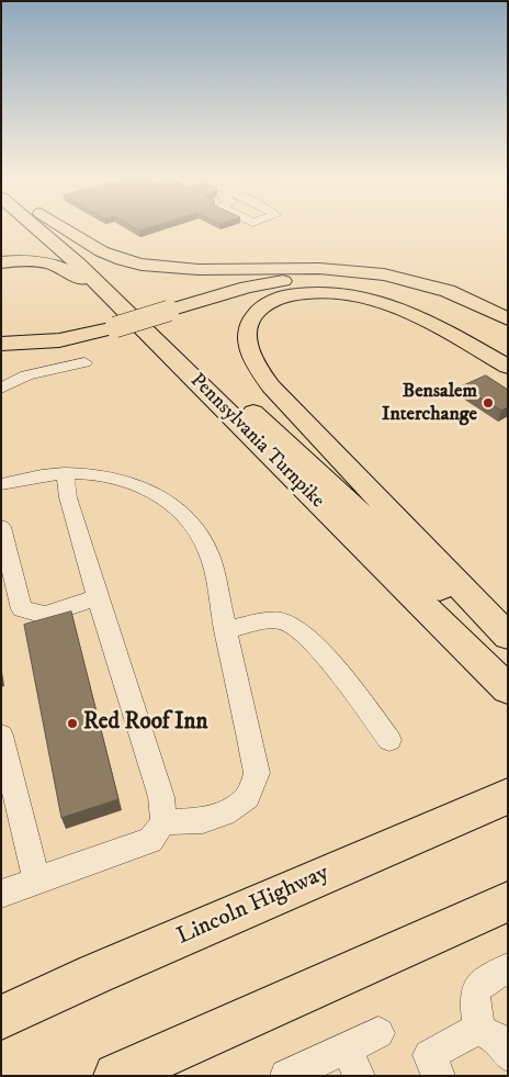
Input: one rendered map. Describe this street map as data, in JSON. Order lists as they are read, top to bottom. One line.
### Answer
{"streets":{"highway":["Pennsylvania Turnpike","Lincoln Highway"]},"places":["Bensalem Interchange","Red Roof Inn"]}
